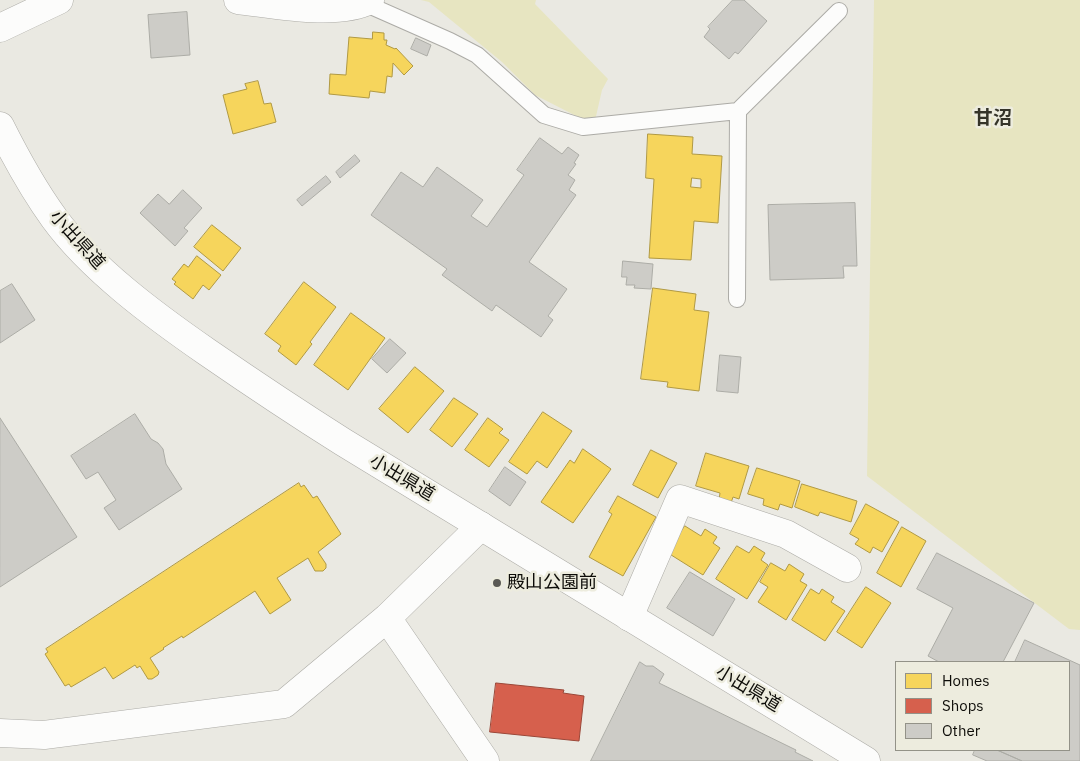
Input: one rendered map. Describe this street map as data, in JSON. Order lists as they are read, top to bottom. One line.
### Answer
{"streets":{"street":["小出県道"]},"districts":["甘沼"],"places":["殿山公園前"],"legend":["Homes","Shops","Other"]}
